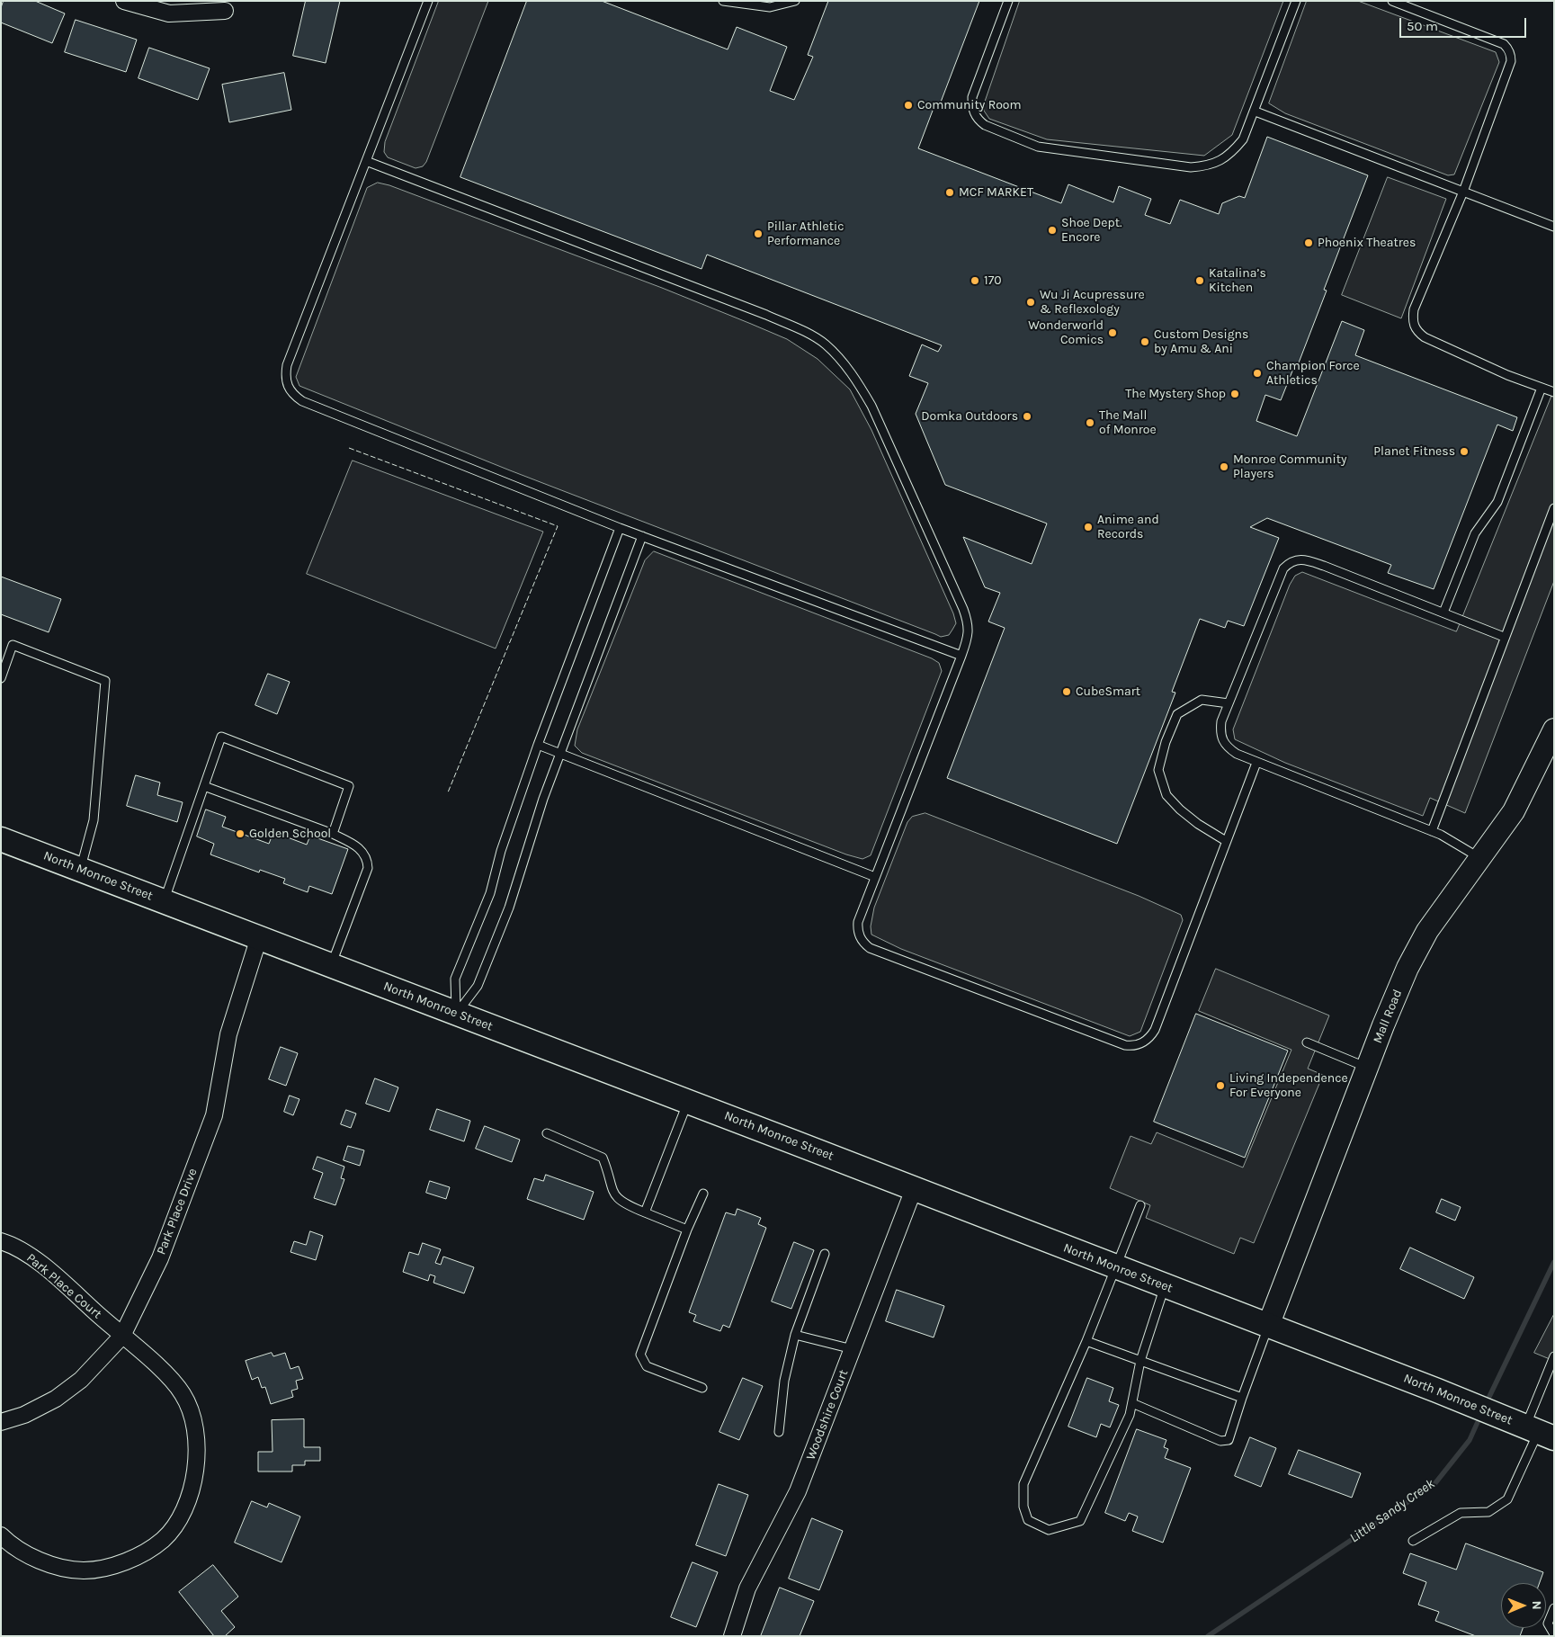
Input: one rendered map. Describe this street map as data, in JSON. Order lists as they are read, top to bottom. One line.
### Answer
{"streets":{"main road":["North Monroe Street"],"street":["Mall Road","Park Place Drive","Park Place Court","Woodshire Court"]},"crossings":[["North Monroe Street","Mall Road"],["North Monroe Street","Park Place Drive"],["North Monroe Street","Woodshire Court"],["Park Place Drive","Park Place Court"]],"water":["Little Sandy Creek"],"places":["Community Room","MCF MARKET","Shoe Dept. Encore","Pillar Athletic Performance","Phoenix Theatres","170","Katalina’s Kitchen","Wu Ji Acupressure & Reflexology","Wonderworld Comics","Custom Designs by Amu & Ani","Champion Force Athletics","The Mystery Shop","Domka Outdoors","The Mall of Monroe","Planet Fitness","Monroe Community Players","Anime and Records","CubeSmart","Golden School","Living Independence For Everyone"],"scale_bar":"50 m","north":"right"}
